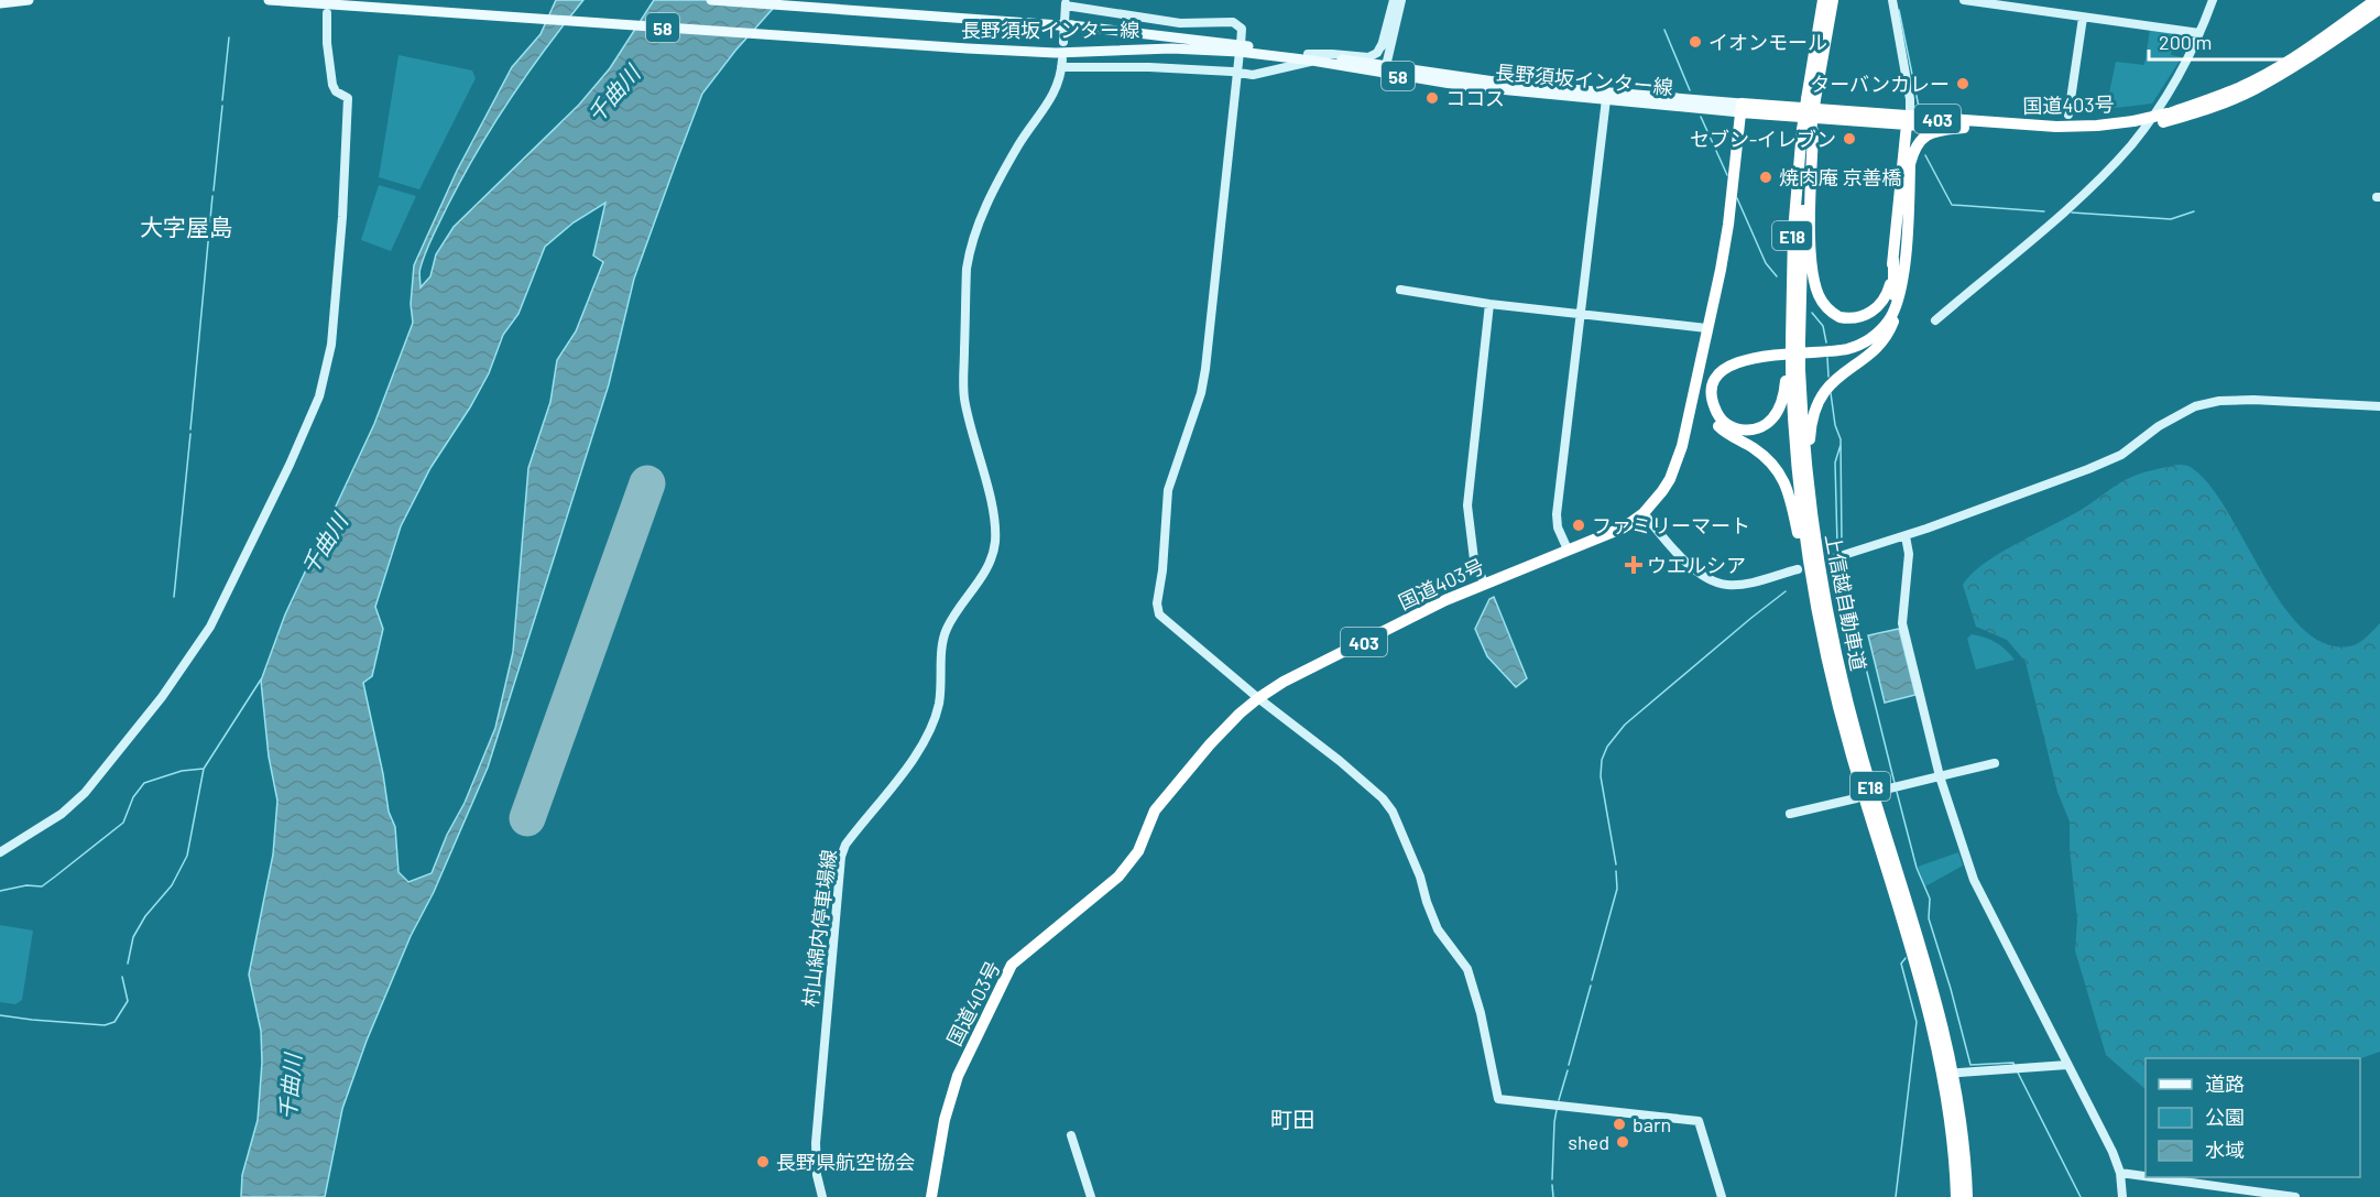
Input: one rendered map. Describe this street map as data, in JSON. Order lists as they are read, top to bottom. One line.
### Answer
{"streets":{"highway":["国道403号","403","E18","上信越自動車道"],"main road":["58","長野須坂インター線"],"street":["村山綿内停車場線"]},"crossings":[["長野須坂インター線","国道403号"]],"districts":["大字屋島","町田"],"water":["千曲川"],"places":{"other":["イオンモール","ターバンカレー","ココス","セブン-イレブン","焼肉庵 京善橋","ファミリーマート","barn","shed","長野県航空協会"],"health":["ウエルシア"]},"legend":["道路","公園","水域"],"scale_bar":"200 m"}
